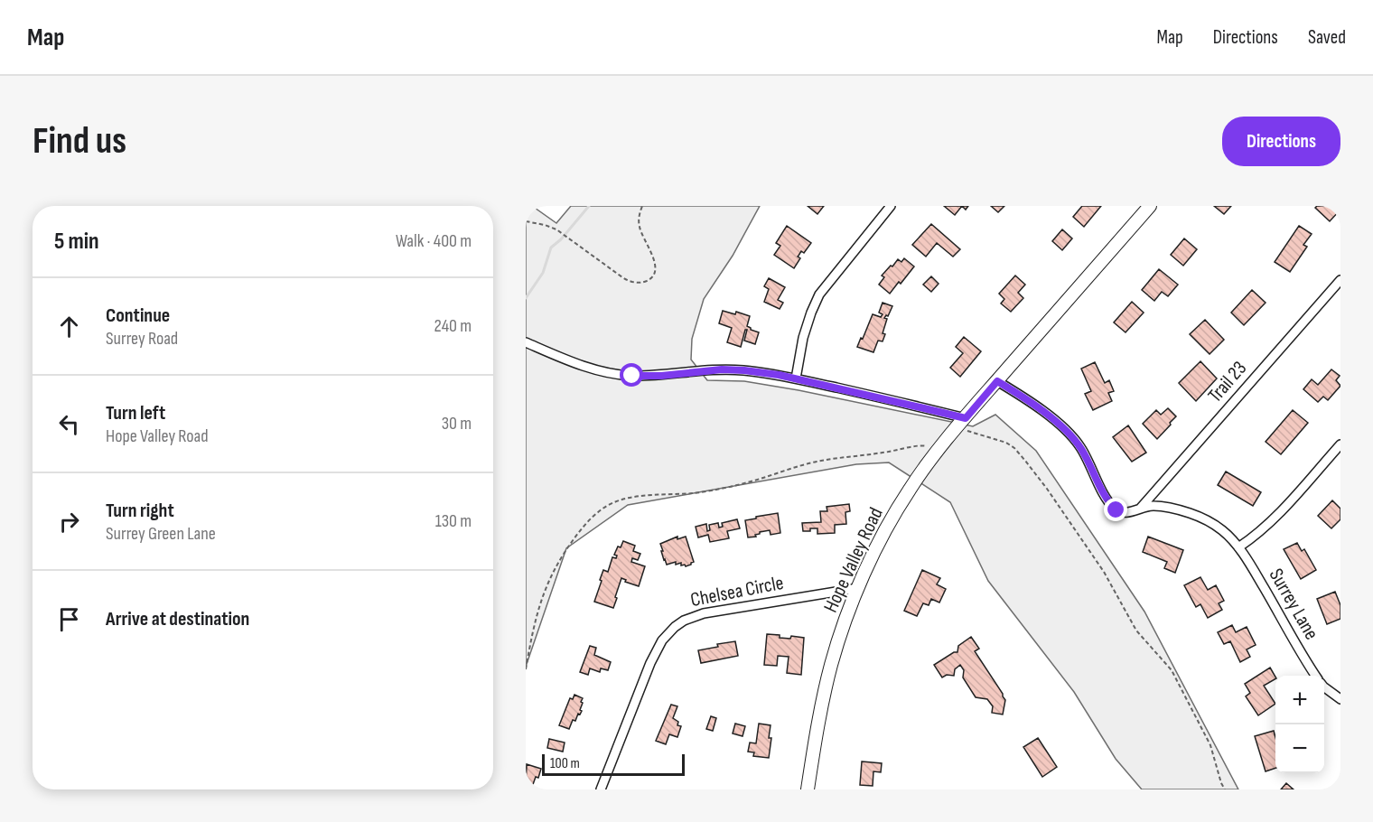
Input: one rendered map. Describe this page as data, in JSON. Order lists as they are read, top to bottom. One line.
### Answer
{"streets":{"main road":["Hope Valley Road"],"street":["Trail 23","Chelsea Circle","Surrey Lane"]},"crossings":[["Trail 23","Surrey Lane"],["Hope Valley Road","Chelsea Circle"],["Hope Valley Road","Surrey Lane"]],"scale_bar":"100 m","page":{"header":"Map","nav":["Map","Directions","Saved"],"buttons":"Directions","title":"Find us","heading":["5 min","Walk · 400 m"],"list":[["Continue","Surrey Road","240 m"],["Turn left","Hope Valley Road","30 m"],["Turn right","Surrey Green Lane","130 m"],"Arrive at destination"],"map_buttons":["+","−"],"scale":"100 m"}}
